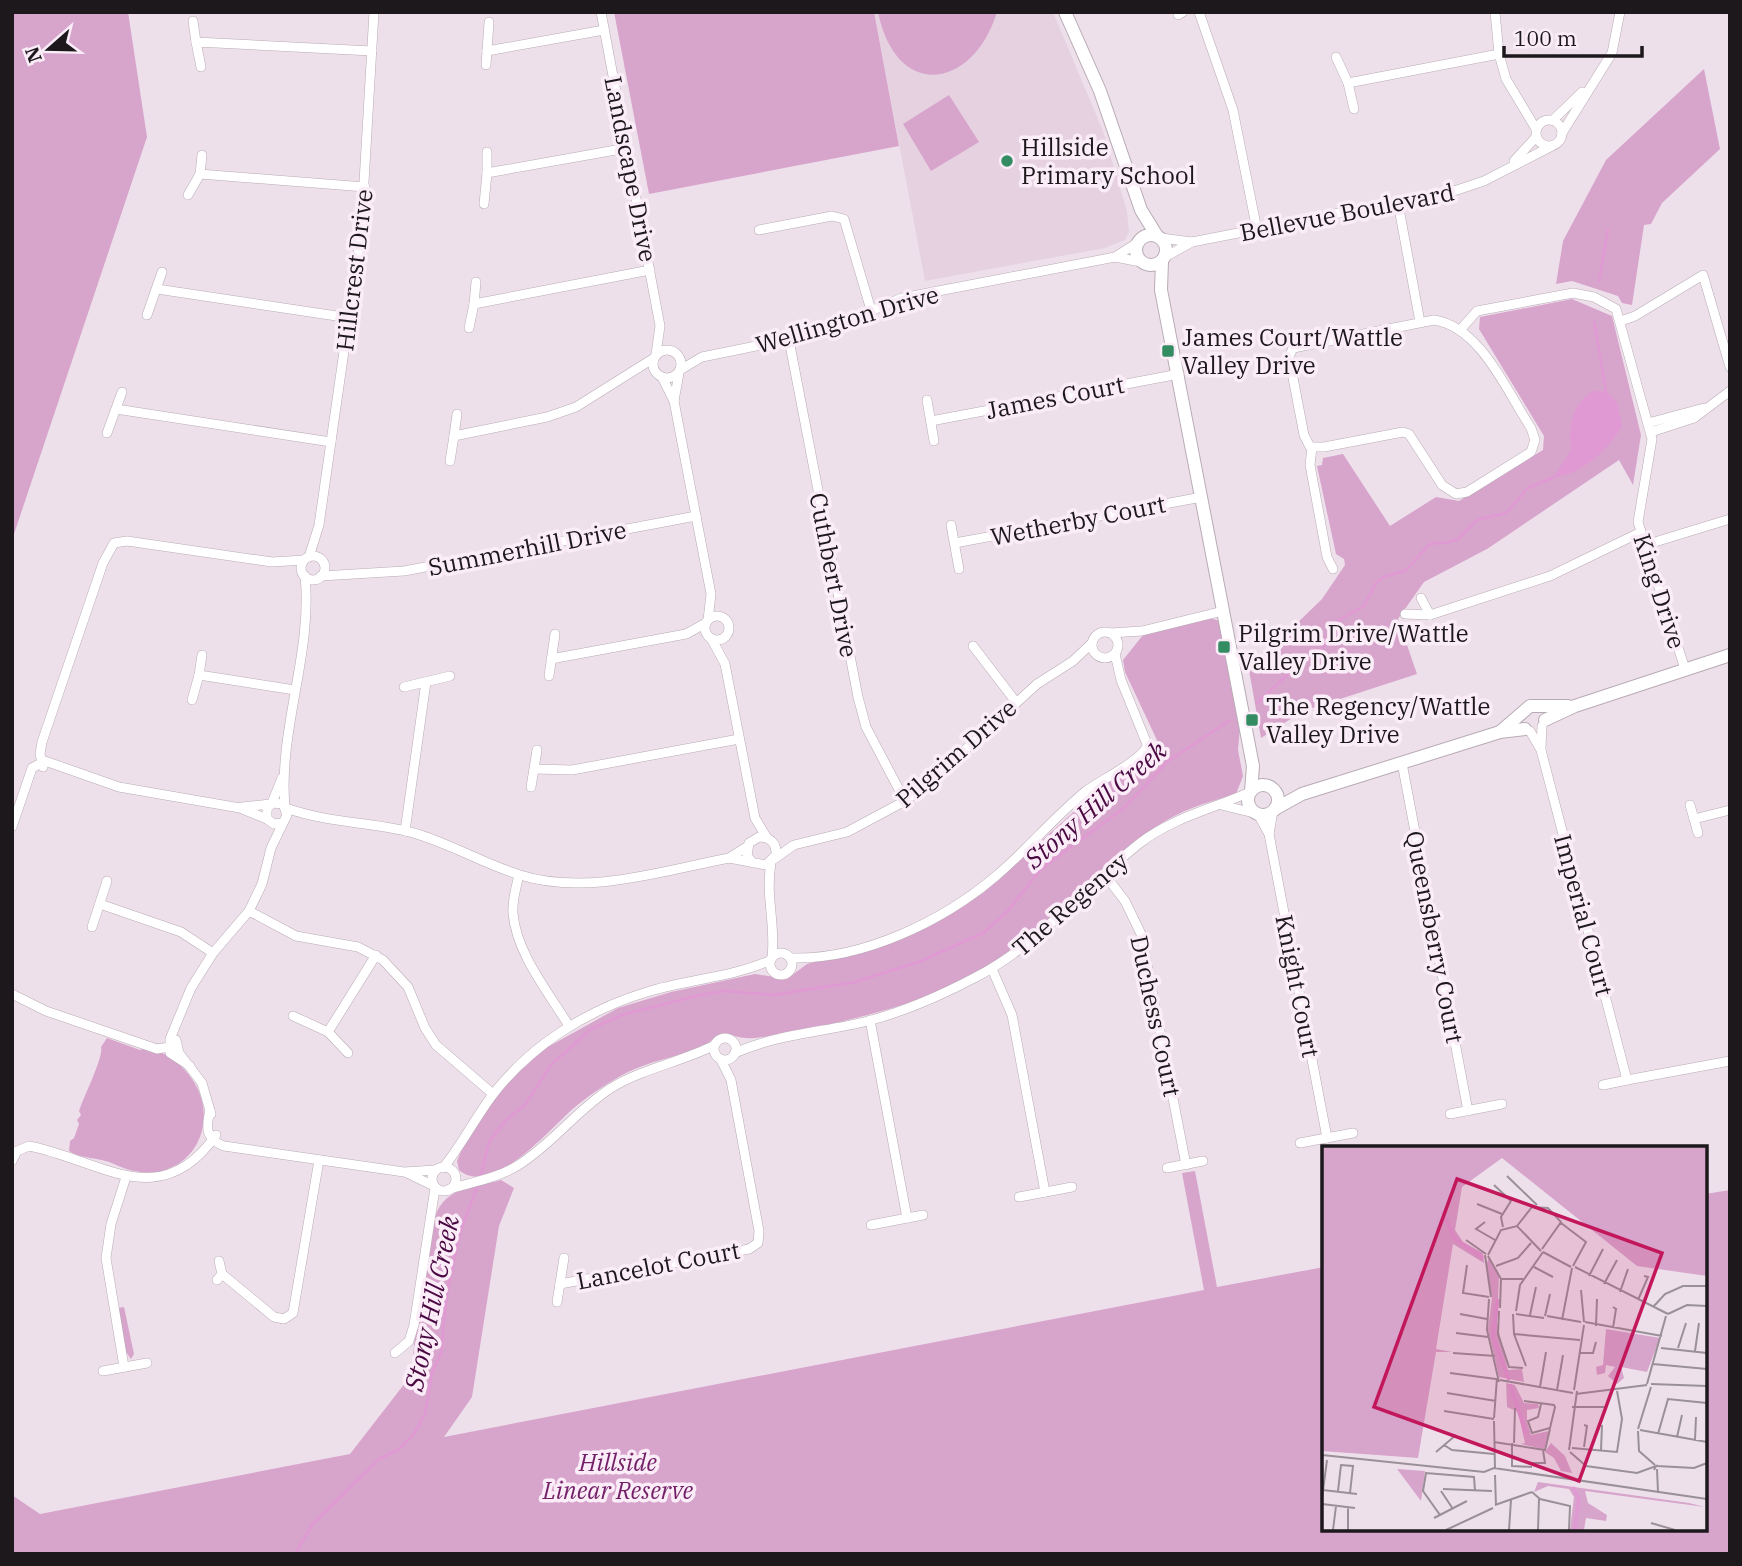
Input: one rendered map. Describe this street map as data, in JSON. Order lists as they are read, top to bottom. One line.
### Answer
{"streets":{"street":["Landscape Drive","Bellevue Boulevard","Hillcrest Drive","Wellington Drive","James Court","Wetherby Court","Summerhill Drive","Cuthbert Drive","King Drive","Pilgrim Drive","The Regency","Imperial Court","Queensberry Court","Knight Court","Duchess Court","Lancelot Court"]},"crossings":[["Landscape Drive","Wellington Drive"],["Bellevue Boulevard","Wellington Drive"],["Hillcrest Drive","Summerhill Drive"],["Wellington Drive","Cuthbert Drive"],["Cuthbert Drive","Pilgrim Drive"],["The Regency","Knight Court"],["The Regency","Duchess Court"],["The Regency","Lancelot Court"]],"water":["Stony Hill Creek"],"parks":["Hillside Linear Reserve"],"places":{"other":["Hillside Primary School"],"transit":["James Court/Wattle Valley Drive","Pilgrim Drive/Wattle Valley Drive","The Regency/Wattle Valley Drive"]},"scale_bar":"100 m","north":"left"}
